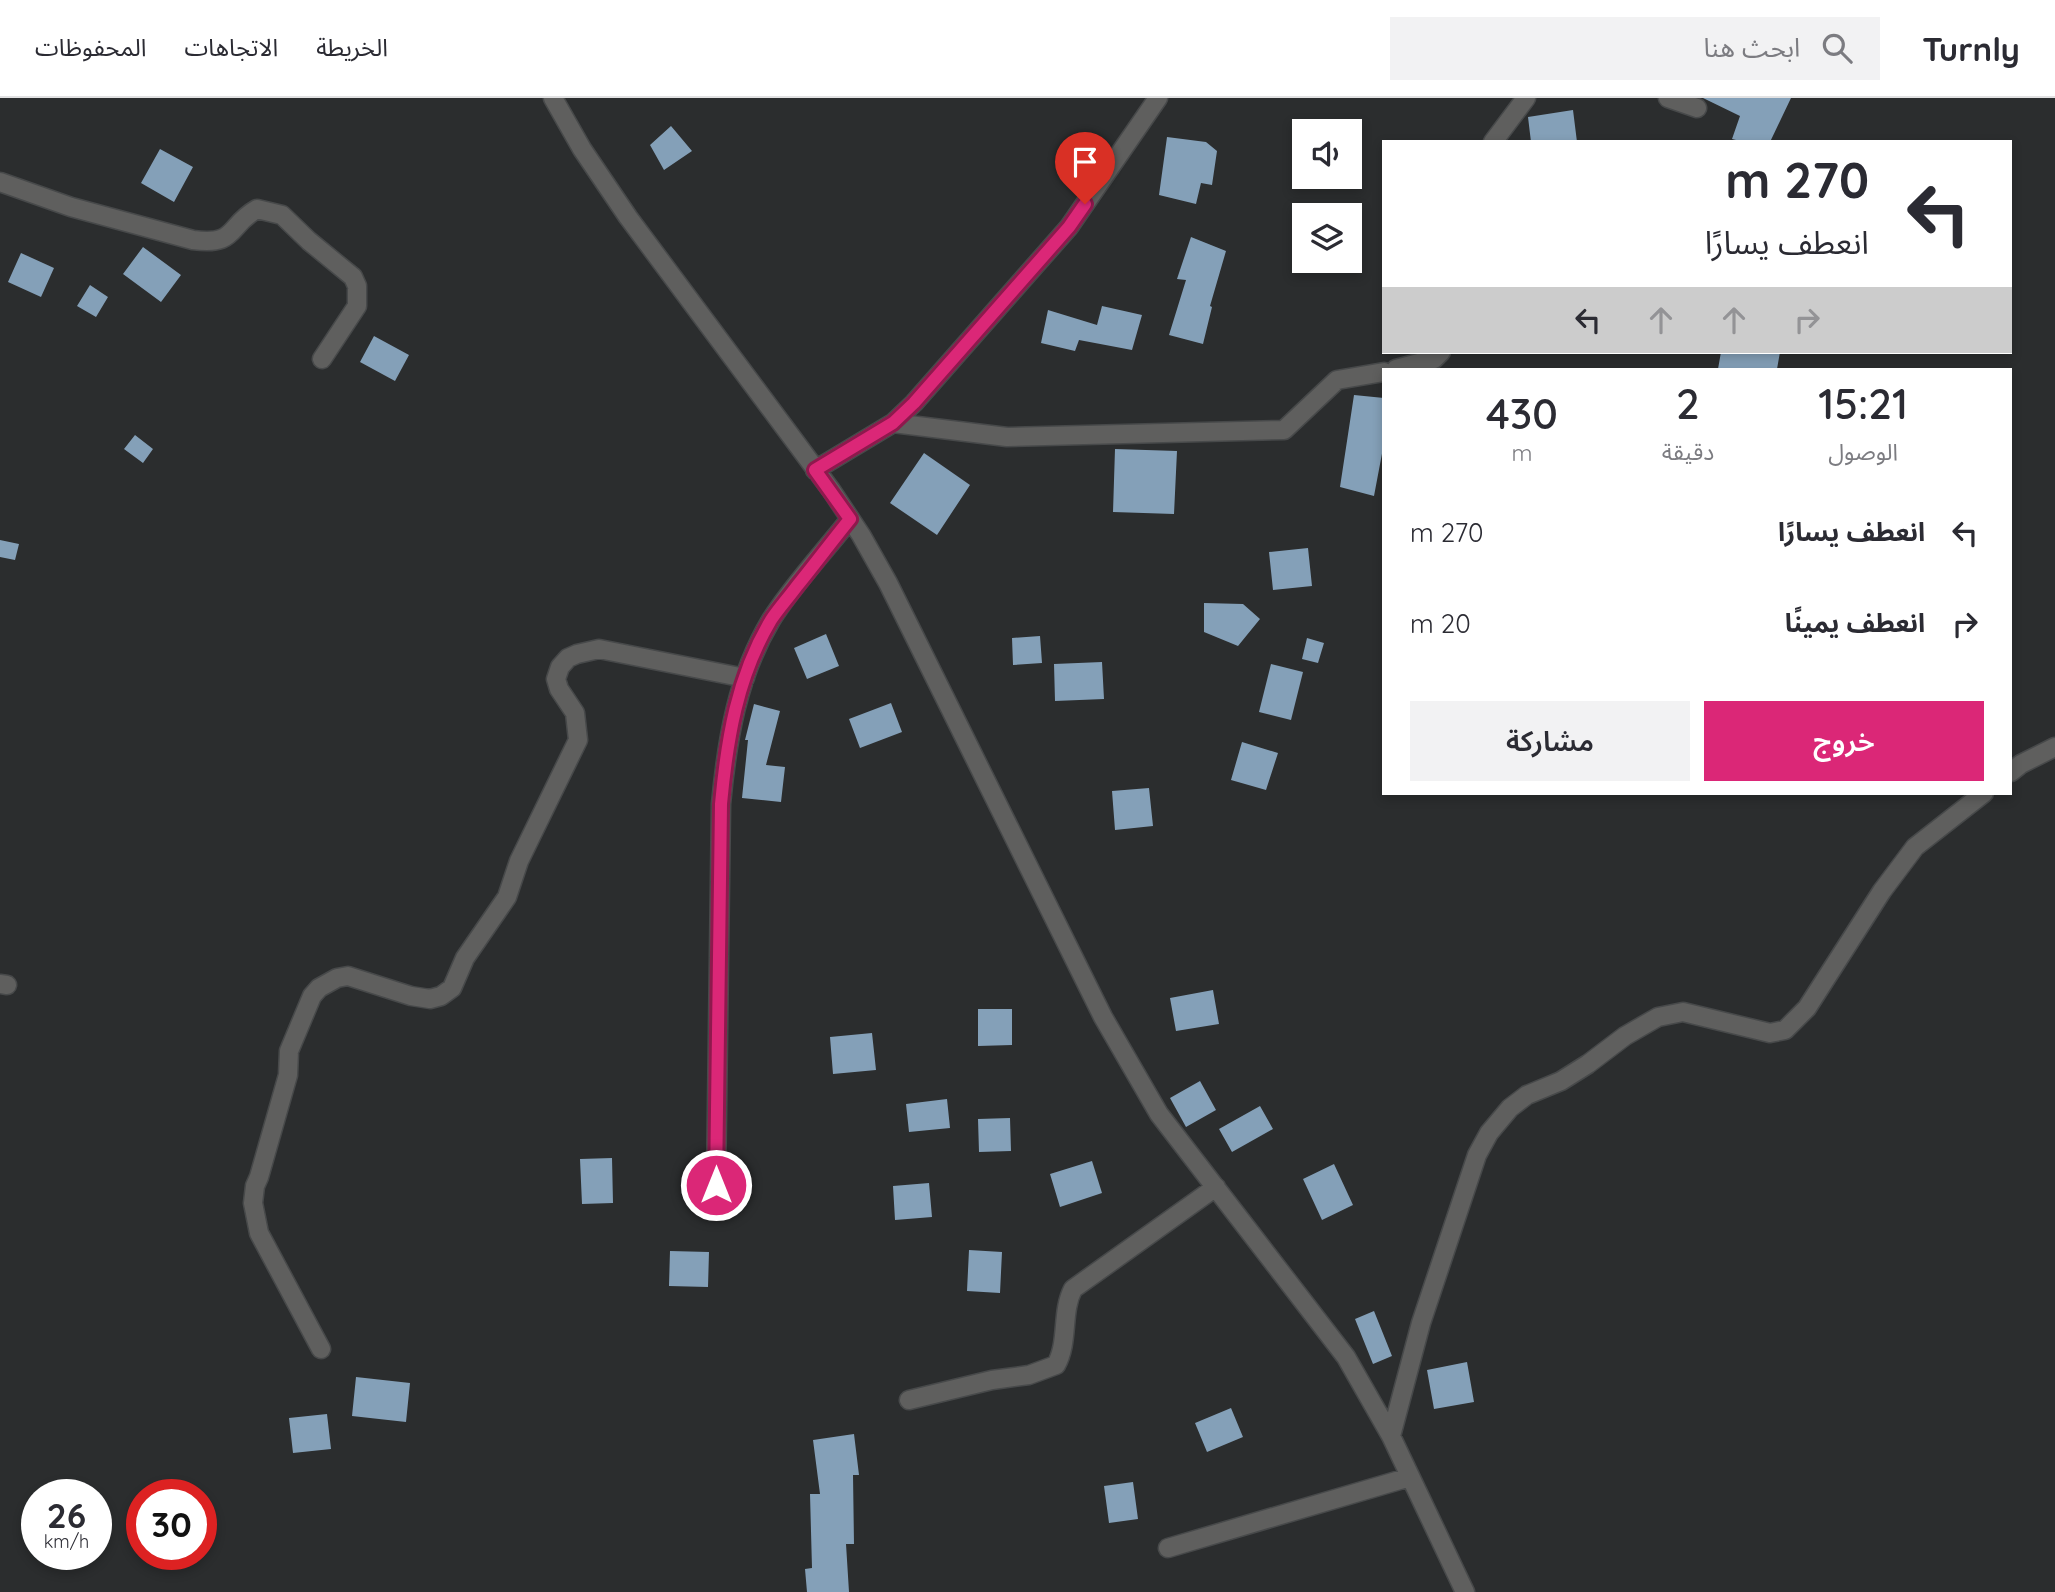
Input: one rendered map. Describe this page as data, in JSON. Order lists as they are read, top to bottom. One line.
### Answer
{"page":{"header":"Turnly","search":"ابحث هنا","nav":["الخريطة","الاتجاهات","المحفوظات"],"turn":["270 m","انعطف يسارًا"],"eta":["15:21","الوصول","2","دقيقة","430","m"],"list":[{"name":"انعطف يسارًا","value":"270 m"},{"name":"انعطف يمينًا","value":"20 m"}],"buttons":["خروج","مشاركة"],"speed":"26 km/h","limit":"30"}}
